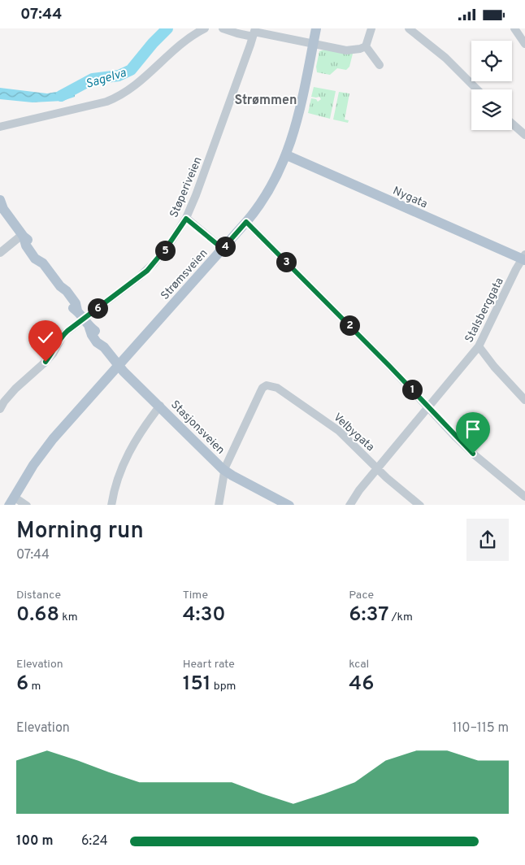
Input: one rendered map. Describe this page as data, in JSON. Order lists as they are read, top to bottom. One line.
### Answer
{"streets":{"main road":["Nygata","Strømsveien","Stasjonsveien"],"street":["Støperiveien","Stalsberggata","Velbygata"]},"crossings":[["Støperiveien","Stasjonsveien"],["Nygata","Strømsveien"],["Nygata","Stalsberggata"],["Strømsveien","Stasjonsveien"],["Stalsberggata","Velbygata"],["Stasjonsveien","Velbygata"]],"districts":["Strømmen"],"water":["Sagelva"],"page":{"status":"07:44","pins":["4","5","3","6","2","1"],"heading":["Morning run","07:44"],"stats":[["Distance","0.68 km"],["Time","4:30"],["Pace","6:37 /km"],["Elevation","6 m"],["Heart rate","151 bpm"],["kcal","46"]],"chart":["Elevation","110–115 m"],"list":[{"name":"100 m","note":"6:24"}]}}
